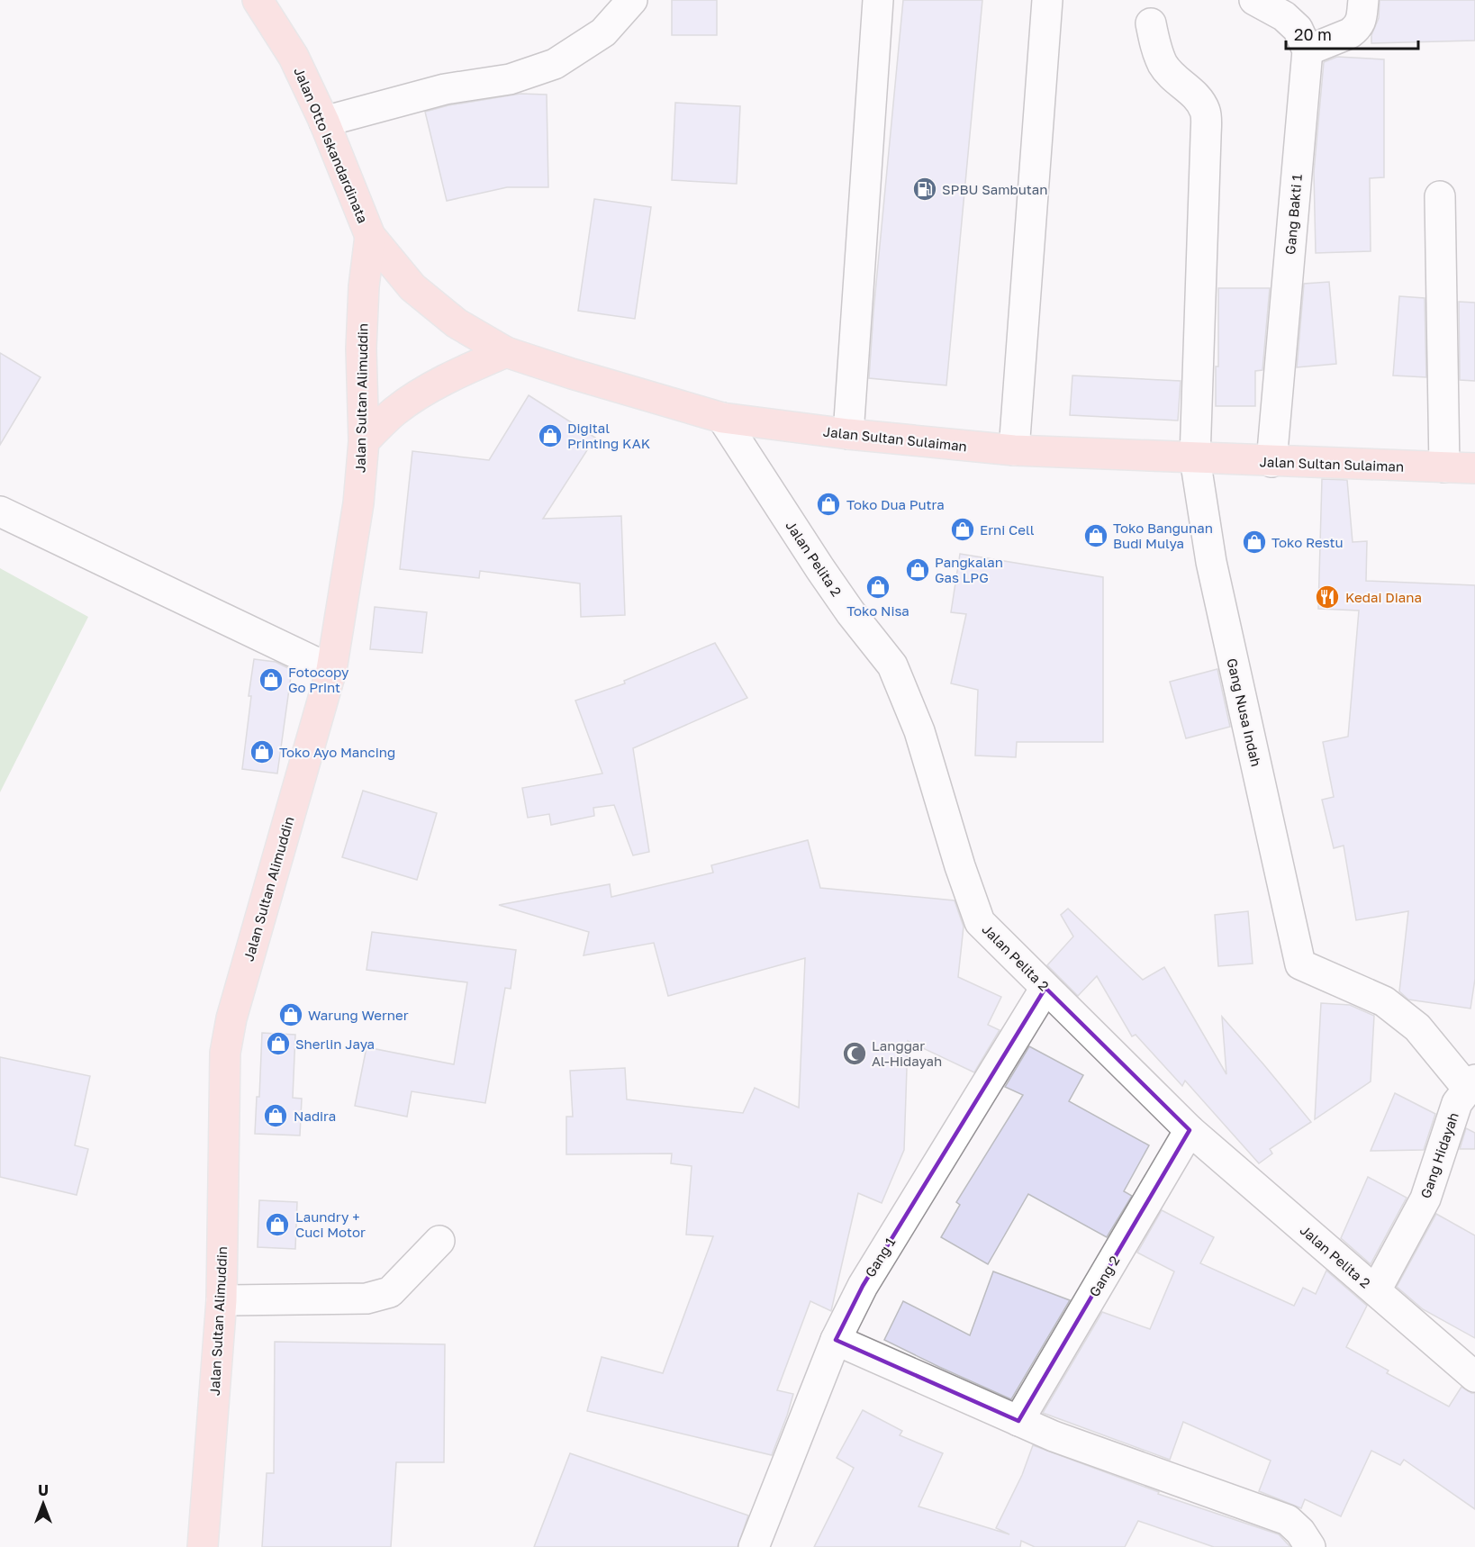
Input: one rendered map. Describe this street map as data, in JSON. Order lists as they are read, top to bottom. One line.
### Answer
{"streets":{"main road":["Jalan Otto Iskandardinata","Jalan Sultan Alimuddin","Jalan Sultan Sulaiman"],"street":["Gang Bakti 1","Jalan Pelita 2","Gang Nusa Indah","Gang Hidayah","Gang 1","Gang 2"]},"crossings":[["Jalan Otto Iskandardinata","Jalan Sultan Alimuddin"],["Jalan Otto Iskandardinata","Jalan Sultan Sulaiman"],["Gang Bakti 1","Jalan Sultan Sulaiman"],["Jalan Sultan Alimuddin","Jalan Sultan Sulaiman"],["Jalan Sultan Sulaiman","Jalan Pelita 2"],["Jalan Sultan Sulaiman","Gang Nusa Indah"],["Jalan Pelita 2","Gang Hidayah"],["Jalan Pelita 2","Gang 1"],["Jalan Pelita 2","Gang 2"],["Gang Nusa Indah","Gang Hidayah"]],"places":{"fuel station":["SPBU Sambutan"],"shop":["Digital Printing KAK","Toko Dua Putra","Erni Cell","Toko Bangunan Budi Mulya","Toko Restu","Pangkalan Gas LPG","Toko Nisa","Fotocopy Go Print","Toko Ayo Mancing","Warung Werner","Sherlin Jaya","Nadira","Laundry + Cuci Motor"],"restaurant":["Kedai Diana"],"mosque":["Langgar Al-Hidayah"]},"scale_bar":"20 m","north":"top"}
